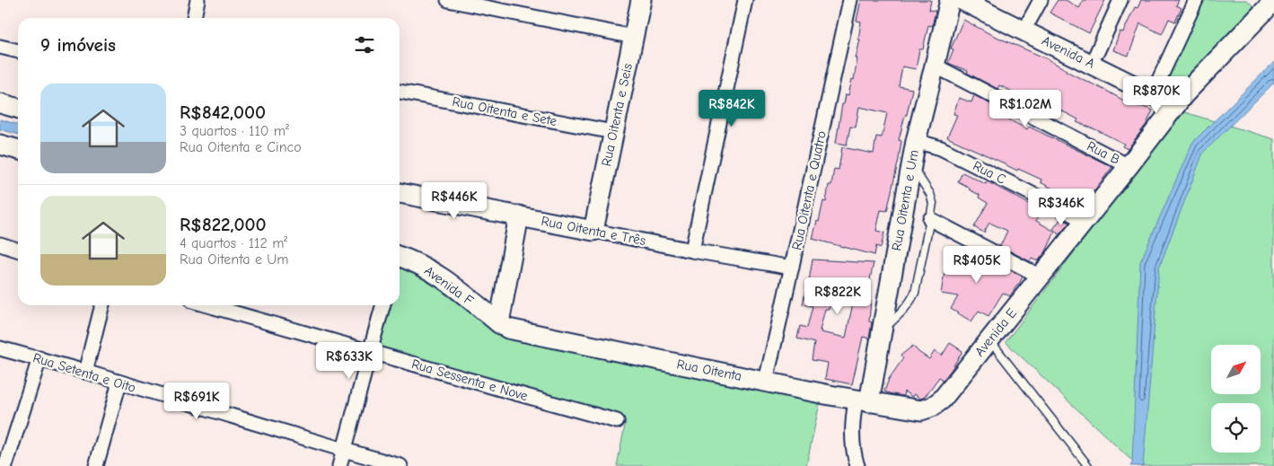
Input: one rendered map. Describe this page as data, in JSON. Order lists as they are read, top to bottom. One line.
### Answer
{"streets":{"street":["Avenida A","Rua Oitenta e Sete","Rua Oitenta e Seis","Rua B","Rua C","Rua Oitenta e Quatro","Rua Oitenta e Um","Rua Oitenta e Três","Avenida F","Avenida E","Rua Oitenta","Rua Setenta e Oito","Rua Sessenta e Nove"]},"crossings":[["Avenida A","Avenida E"],["Rua Oitenta e Sete","Rua Oitenta e Seis"],["Rua Oitenta e Seis","Rua Oitenta e Três"],["Rua B","Rua Oitenta e Um"],["Rua B","Avenida E"],["Rua C","Rua Oitenta e Um"],["Rua C","Avenida E"],["Rua Oitenta e Quatro","Rua Oitenta e Três"],["Rua Oitenta e Quatro","Rua Oitenta"],["Rua Oitenta e Um","Rua Oitenta"],["Avenida F","Rua Oitenta"],["Avenida E","Rua Oitenta"]],"north":"top right","page":{"heading":"9 imóveis","list":[{"name":"R$842,000","note":"3 quartos · 110 m² · Rua Oitenta e Cinco"},{"name":"R$822,000","note":"4 quartos · 112 m² · Rua Oitenta e Um"}],"price":["R$870K","R$842K","R$1.02M","R$446K","R$346K","R$405K","R$822K","R$633K","R$691K"]}}
